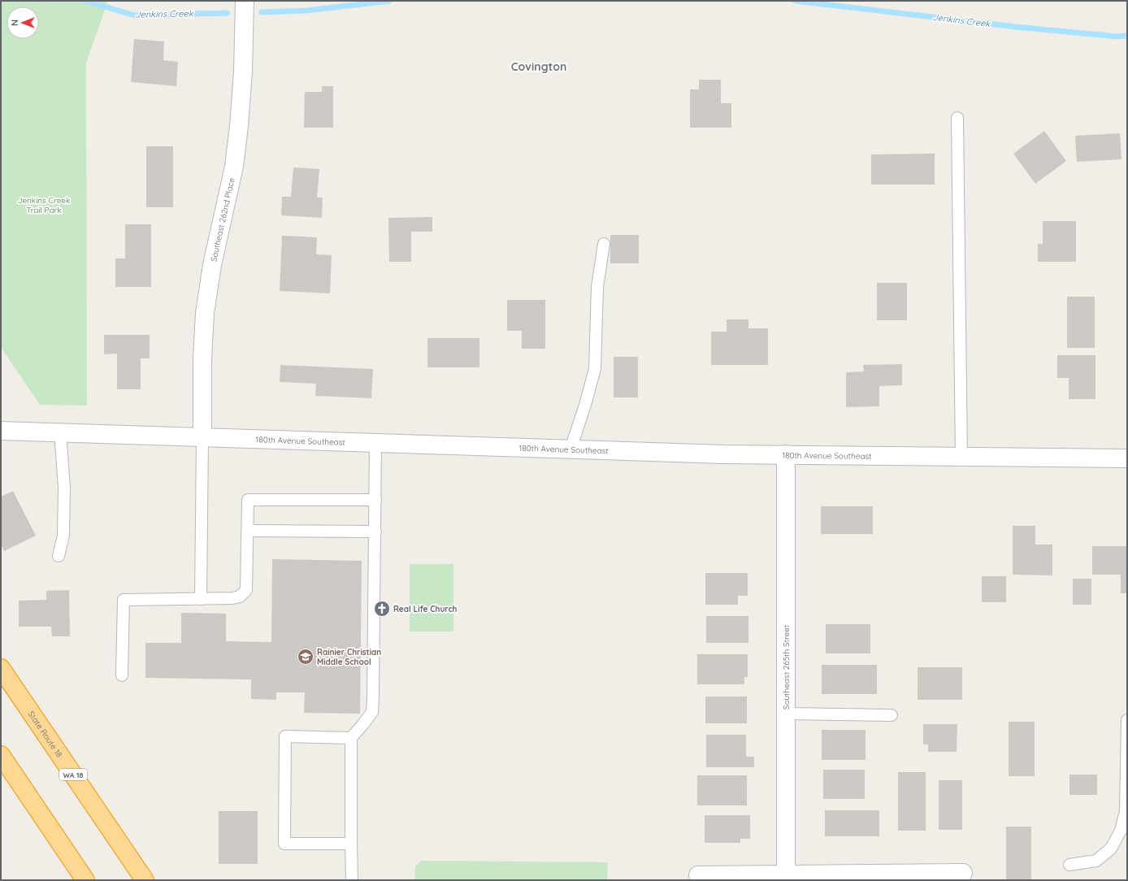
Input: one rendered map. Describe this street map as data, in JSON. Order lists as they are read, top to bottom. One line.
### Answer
{"streets":{"highway":["State Route 18","WA 18"],"street":["Southeast 262nd Place","180th Avenue Southeast","Southeast 265th Street"]},"crossings":[["Southeast 262nd Place","180th Avenue Southeast"],["180th Avenue Southeast","Southeast 265th Street"]],"districts":["Covington"],"water":["Jenkins Creek"],"parks":["Jenkins Creek Trail Park"],"places":{"church":["Real Life Church"],"school or university":["Rainier Christian Middle School"]},"north":"left"}
